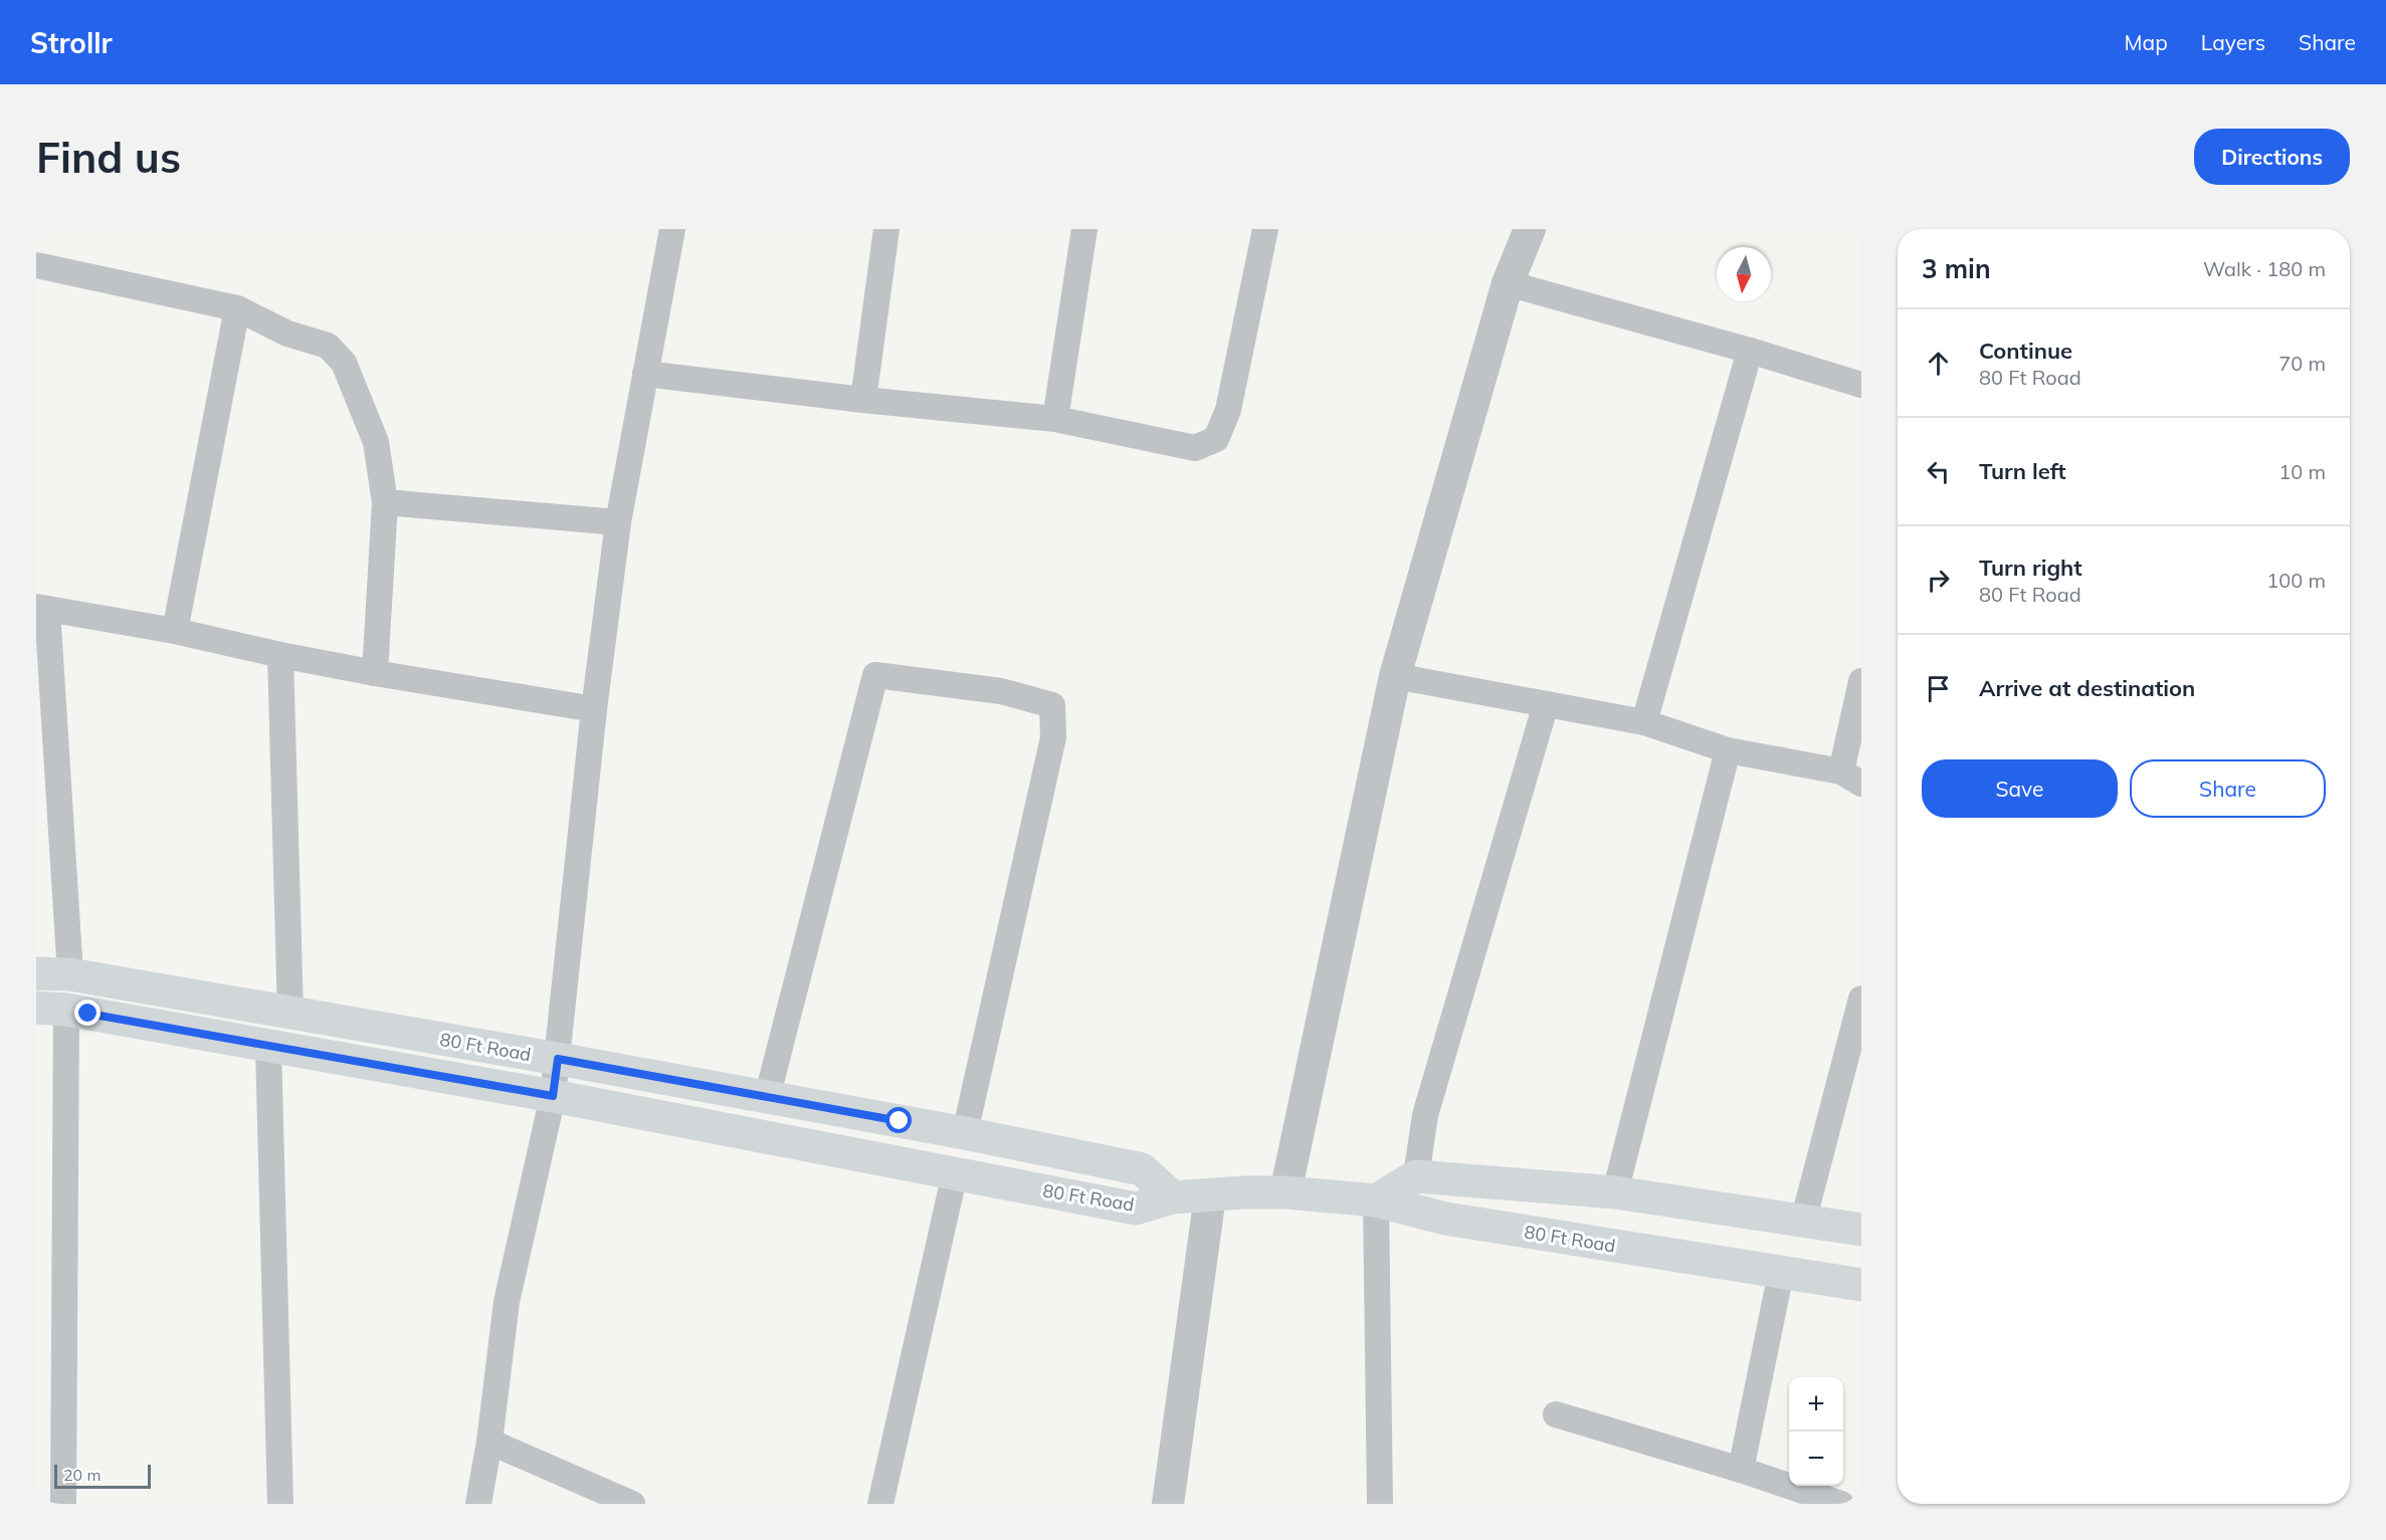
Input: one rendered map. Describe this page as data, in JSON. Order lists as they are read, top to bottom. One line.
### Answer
{"streets":{"main road":["80 Ft Road"]},"scale_bar":"20 m","north":"bottom","page":{"header":"Strollr","nav":["Map","Layers","Share"],"buttons":["Directions",["Save","Share"]],"title":"Find us","heading":["3 min","Walk · 180 m"],"list":[["Continue","80 Ft Road","70 m"],["Turn left","10 m"],["Turn right","80 Ft Road","100 m"],"Arrive at destination"],"map_buttons":["+","−"],"scale":"20 m"}}
